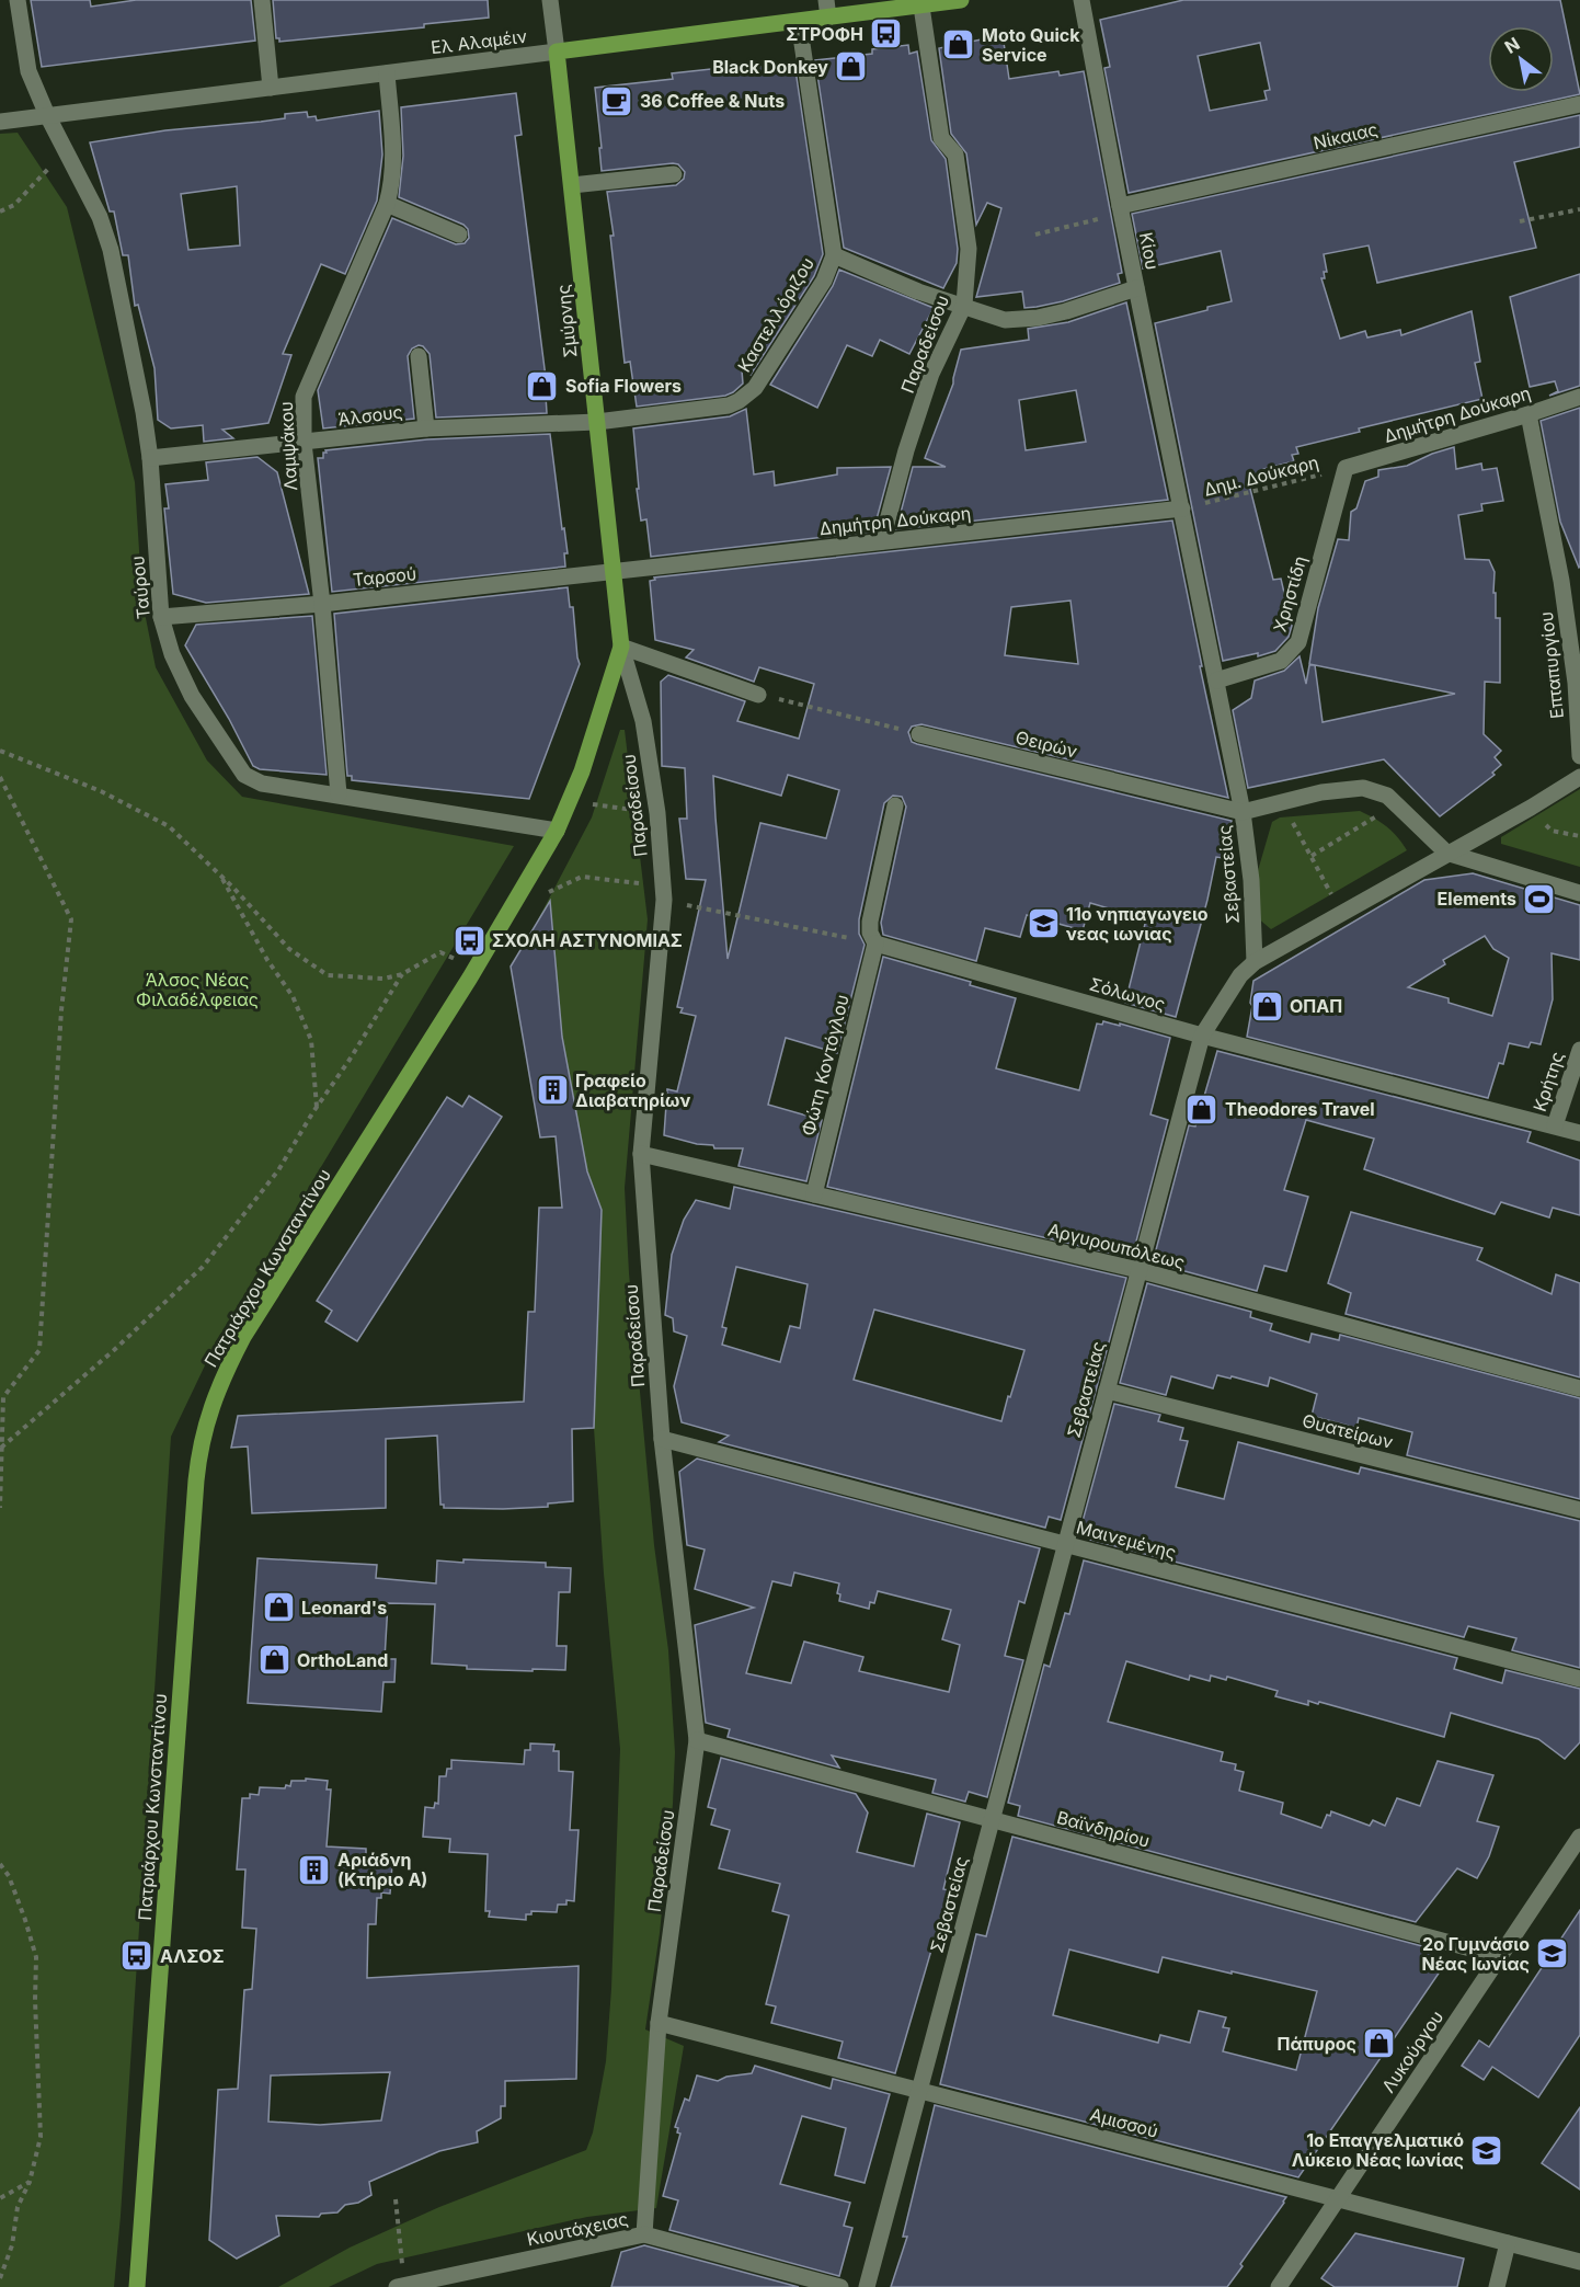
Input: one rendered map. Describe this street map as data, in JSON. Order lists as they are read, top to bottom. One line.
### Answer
{"streets":{"main road":["Ελ Αλαμέιν","Σμύρνης","Πατριάρχου Κωνσταντίνου"],"street":["Νίκαιας","Κίου","Καστελλόριζου","Παραδείσου","Δημήτρη Δούκαρη","Άλσους","Λαμψάκου","Ταρσού","Ταύρου","Χρηστίδη","Επταπυργίου","Θειρών","Σεβαστείας","Σόλωνος","Φώτη Κοντόγλου","Κρήτης","Αργυρουπόλεως","Θυατείρων","Μαινεμένης","Βαϊνδηρίου","Λυκούργου","Αμισσού","Κιουτάχειας"],"path":["Δημ. Δούκαρη"]},"crossings":[["Ελ Αλαμέιν","Καστελλόριζου"],["Ελ Αλαμέιν","Σμύρνης"],["Ελ Αλαμέιν","Παραδείσου"],["Ελ Αλαμέιν","Λαμψάκου"],["Ελ Αλαμέιν","Ταύρου"],["Νίκαιας","Κίου"],["Κίου","Δημήτρη Δούκαρη"],["Κίου","Δημ. Δούκαρη"],["Κίου","Σεβαστείας"],["Καστελλόριζου","Σμύρνης"],["Καστελλόριζου","Άλσους"],["Σμύρνης","Δημήτρη Δούκαρη"],["Σμύρνης","Άλσους"],["Σμύρνης","Ταρσού"],["Σμύρνης","Πατριάρχου Κωνσταντίνου"],["Παραδείσου","Δημήτρη Δούκαρη"],["Παραδείσου","Αργυρουπόλεως"],["Παραδείσου","Πατριάρχου Κωνσταντίνου"],["Παραδείσου","Μαινεμένης"],["Παραδείσου","Βαϊνδηρίου"],["Παραδείσου","Αμισσού"],["Παραδείσου","Κιουτάχειας"],["Δημήτρη Δούκαρη","Δημ. Δούκαρη"],["Δημήτρη Δούκαρη","Ταρσού"],["Δημήτρη Δούκαρη","Χρηστίδη"],["Δημήτρη Δούκαρη","Επταπυργίου"],["Δημήτρη Δούκαρη","Σεβαστείας"],["Δημήτρη Δούκαρη","Πατριάρχου Κωνσταντίνου"],["Άλσους","Λαμψάκου"],["Άλσους","Ταύρου"],["Λαμψάκου","Ταρσού"],["Λαμψάκου","Ταύρου"],["Δημ. Δούκαρη","Χρηστίδη"],["Δημ. Δούκαρη","Σεβαστείας"],["Ταρσού","Ταύρου"],["Ταρσού","Πατριάρχου Κωνσταντίνου"],["Ταύρου","Πατριάρχου Κωνσταντίνου"],["Χρηστίδη","Σεβαστείας"],["Θειρών","Σεβαστείας"],["Σεβαστείας","Σόλωνος"],["Σεβαστείας","Αργυρουπόλεως"],["Σεβαστείας","Θυατείρων"],["Σεβαστείας","Μαινεμένης"],["Σεβαστείας","Βαϊνδηρίου"],["Σεβαστείας","Αμισσού"],["Σόλωνος","Φώτη Κοντόγλου"],["Σόλωνος","Κρήτης"],["Φώτη Κοντόγλου","Αργυρουπόλεως"],["Βαϊνδηρίου","Λυκούργου"],["Λυκούργου","Αμισσού"]],"parks":["Άλσος Νέας Φιλαδέλφειας"],"places":{"bus stop":["ΣΤΡΟΦΗ","ΣΧΟΛΗ ΑΣΤΥΝΟΜΙΑΣ","ΑΛΣΟΣ"],"shop":["Moto Quick Service","Black Donkey","Sofia Flowers","ΟΠΑΠ","Theodores Travel","Leonard's","OrthoLand","Πάπυρος"],"cafe":["36 Coffee & Nuts"],"sports":["Elements"],"school or university":["11ο νηπιαγωγειο νεας ιωνιας","2ο Γυμνάσιο Νέας Ιωνίας","1ο Επαγγελματικό Λύκειο Νέας Ιωνίας"],"building":["Γραφείο Διαβατηρίων","Αριάδνη (Κτήριο Α)"]},"north":"top left"}
